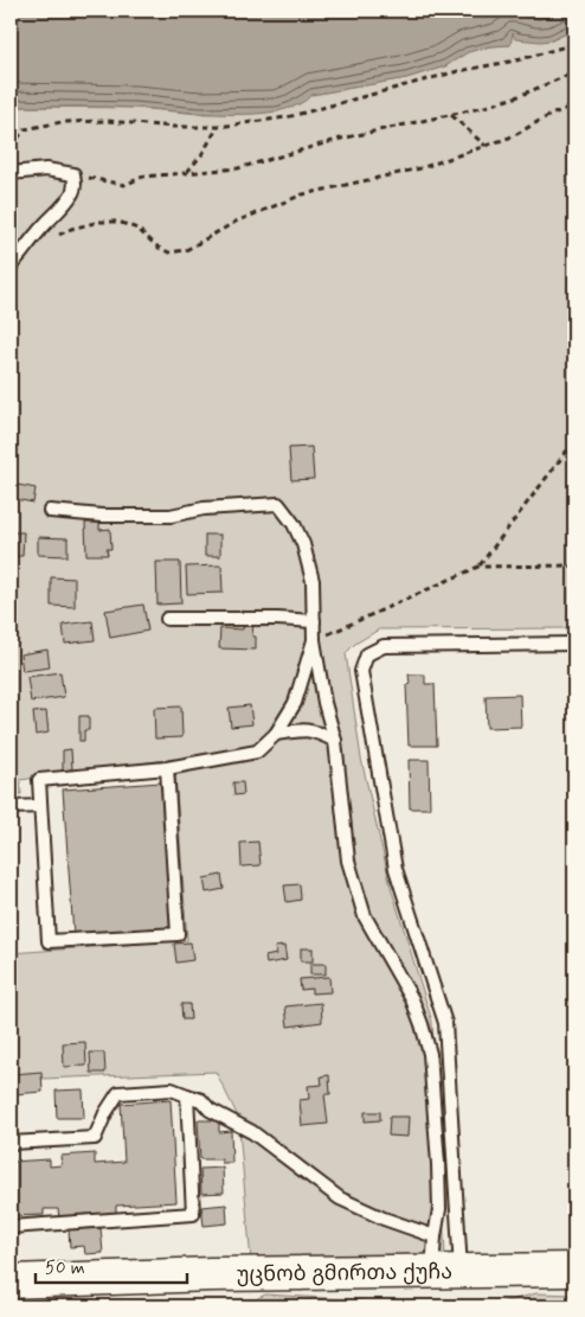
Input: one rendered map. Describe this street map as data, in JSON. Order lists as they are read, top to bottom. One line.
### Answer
{"streets":{"main road":["უცნობ გმირთა ქუჩა"]},"scale_bar":"50 m"}
